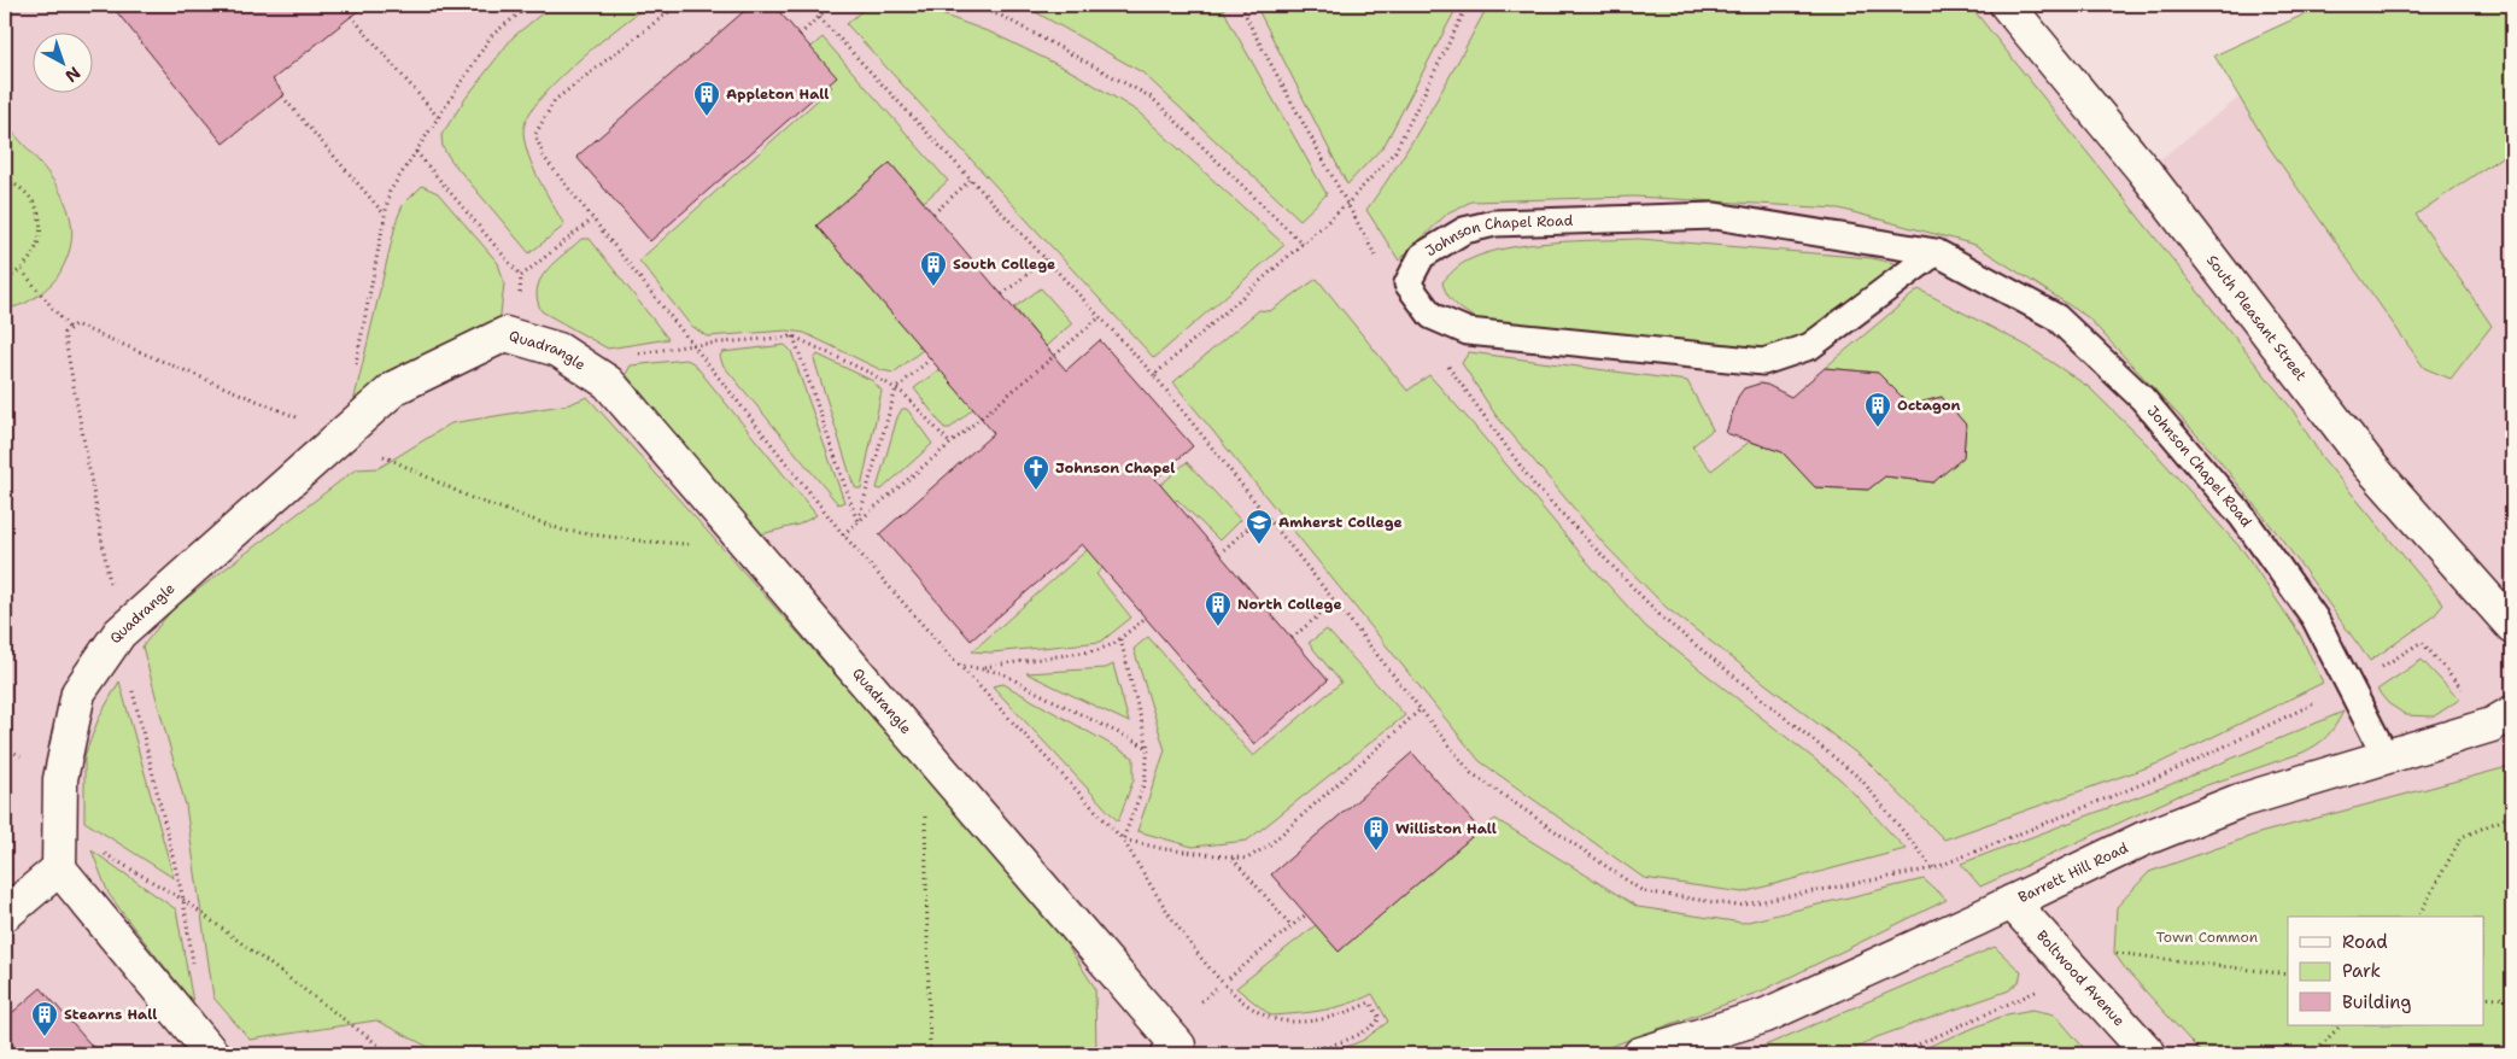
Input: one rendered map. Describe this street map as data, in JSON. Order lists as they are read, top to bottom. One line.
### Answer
{"streets":{"street":["South Pleasant Street","Quadrangle","Barrett Hill Road","Boltwood Avenue"],"lane":["Johnson Chapel Road"]},"crossings":[["Johnson Chapel Road","Barrett Hill Road"],["Barrett Hill Road","Boltwood Avenue"]],"parks":["Town Common"],"places":{"building":["Appleton Hall","South College","Octagon","North College","Williston Hall","Stearns Hall"],"church":["Johnson Chapel"],"school or university":["Amherst College"]},"legend":["Road","Park","Building"],"north":"bottom right"}
